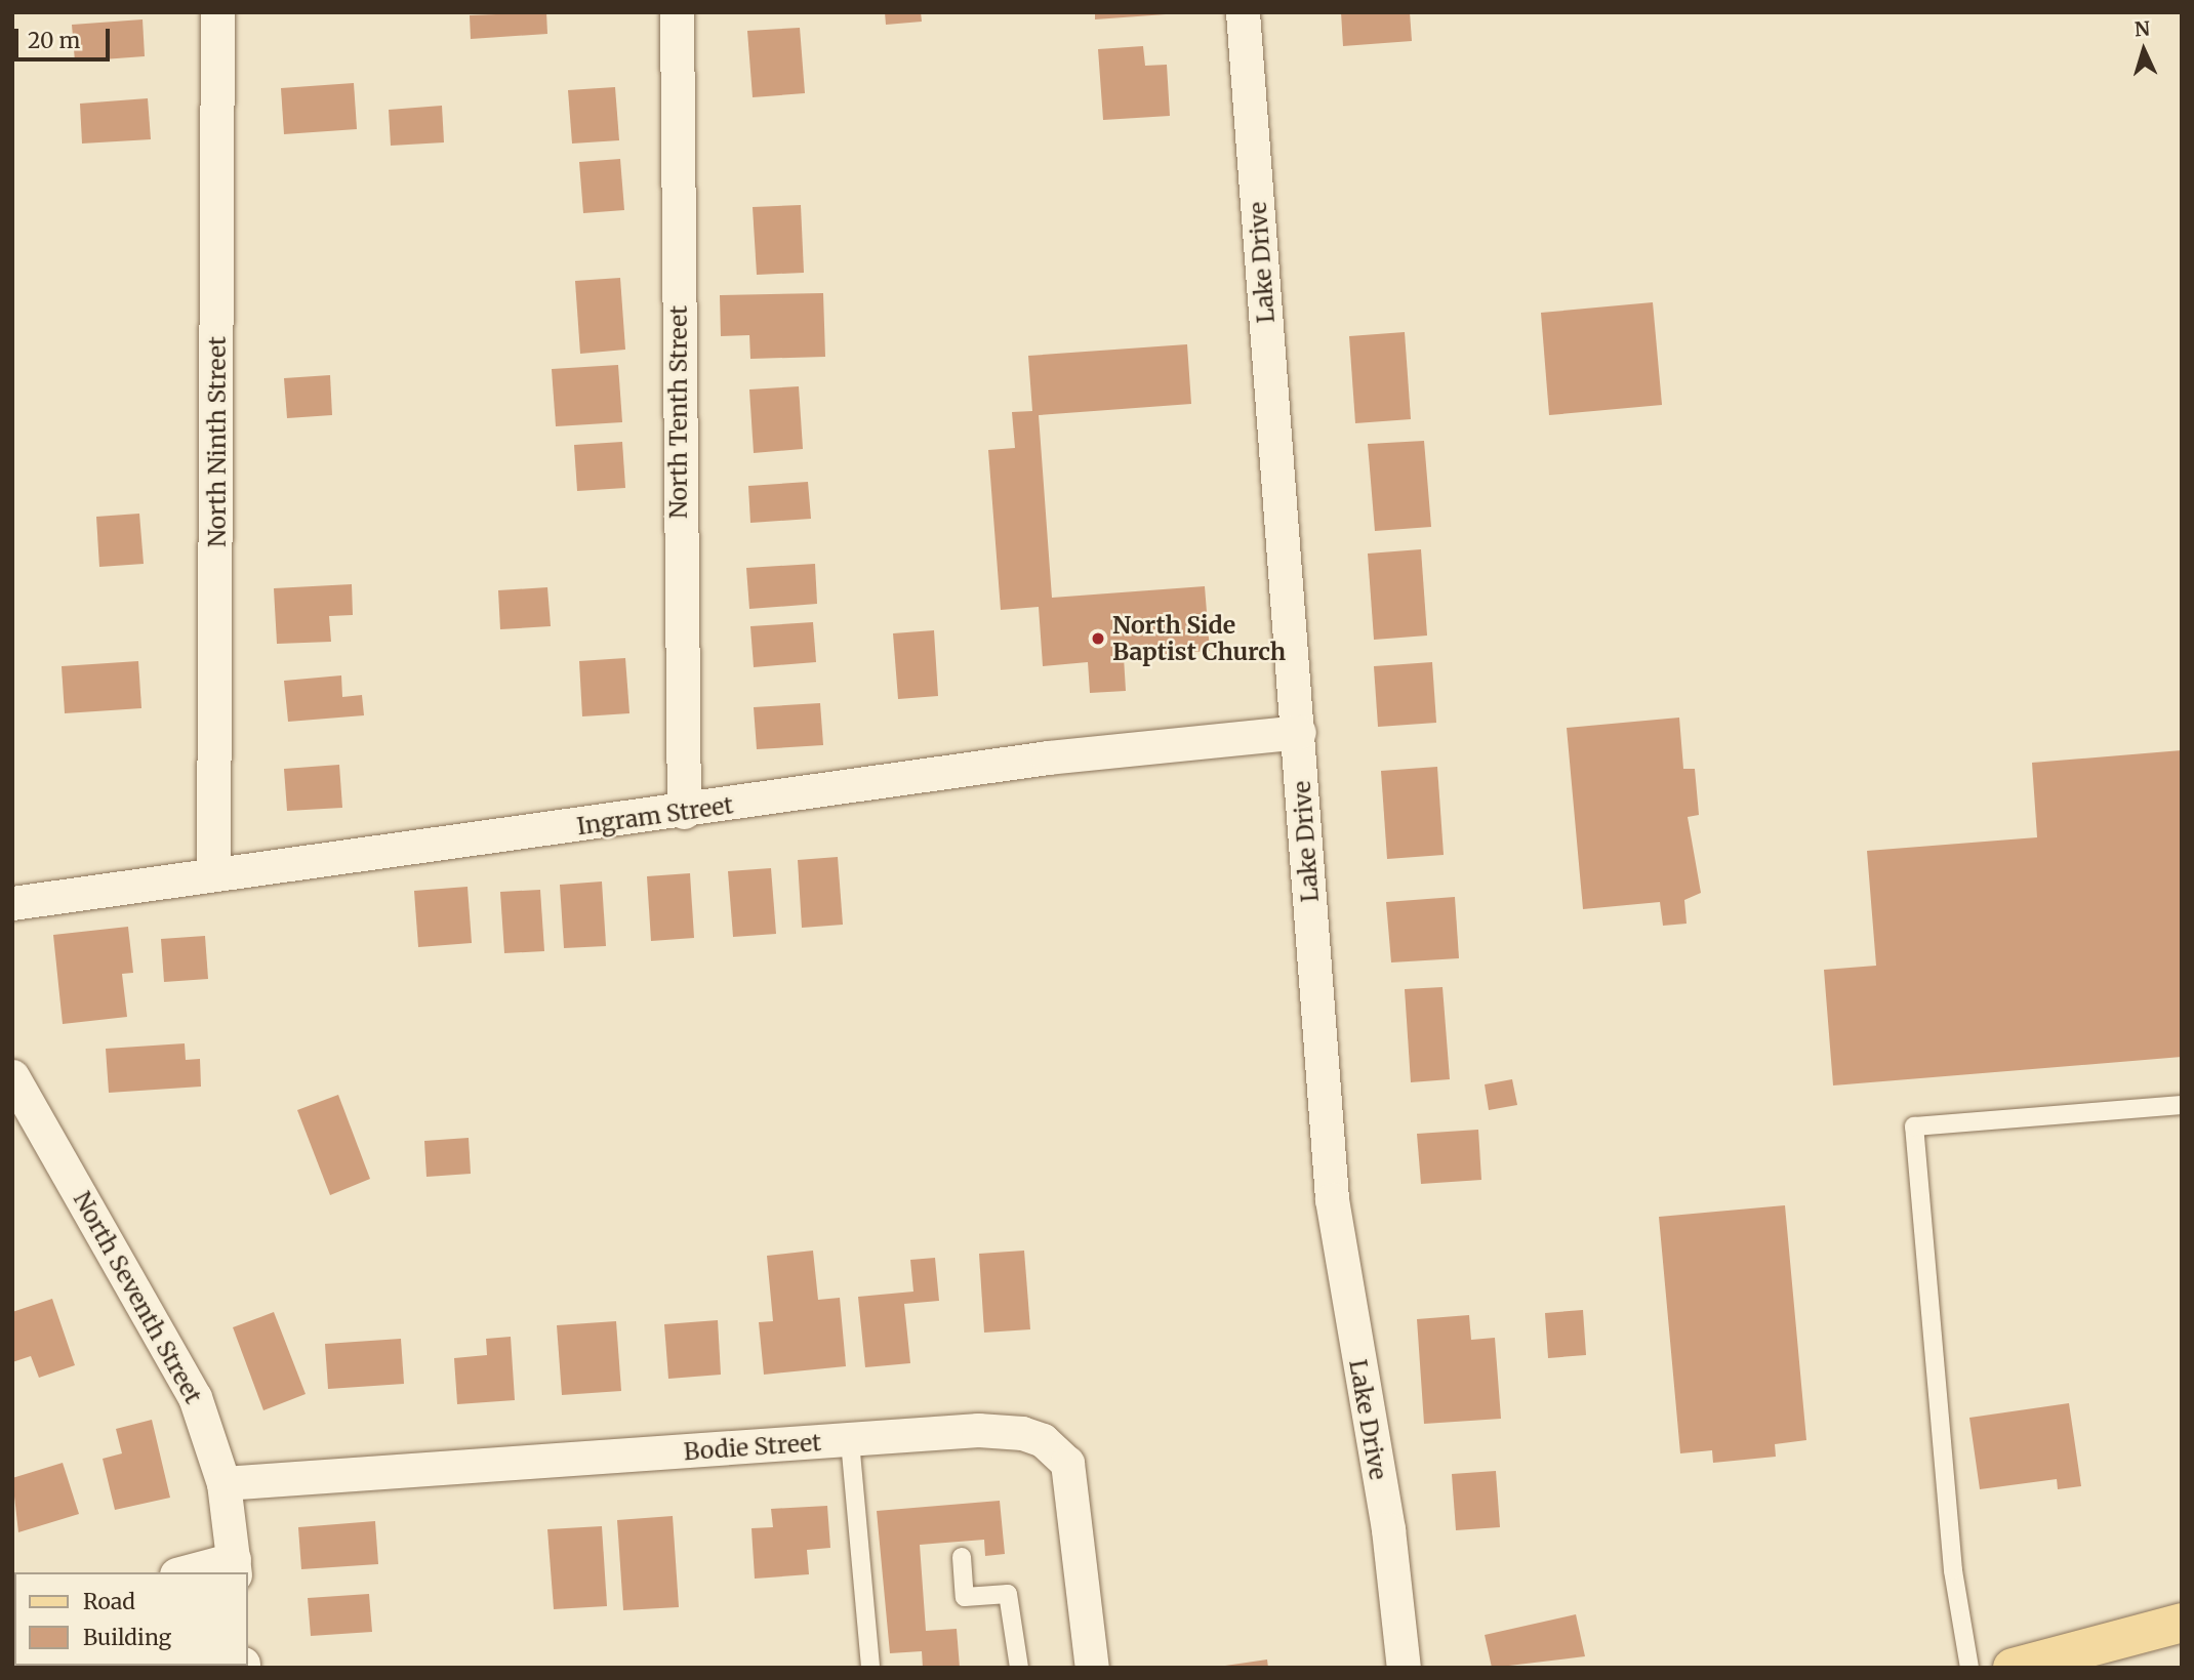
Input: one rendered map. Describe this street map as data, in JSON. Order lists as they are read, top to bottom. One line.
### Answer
{"streets":{"street":["Lake Drive","North Tenth Street","North Ninth Street","Ingram Street","North Seventh Street","Bodie Street"]},"crossings":[["Lake Drive","Ingram Street"],["North Tenth Street","Ingram Street"],["North Ninth Street","Ingram Street"],["North Seventh Street","Bodie Street"]],"places":["North Side Baptist Church"],"legend":["Road","Building"],"scale_bar":"20 m","north":"top"}
